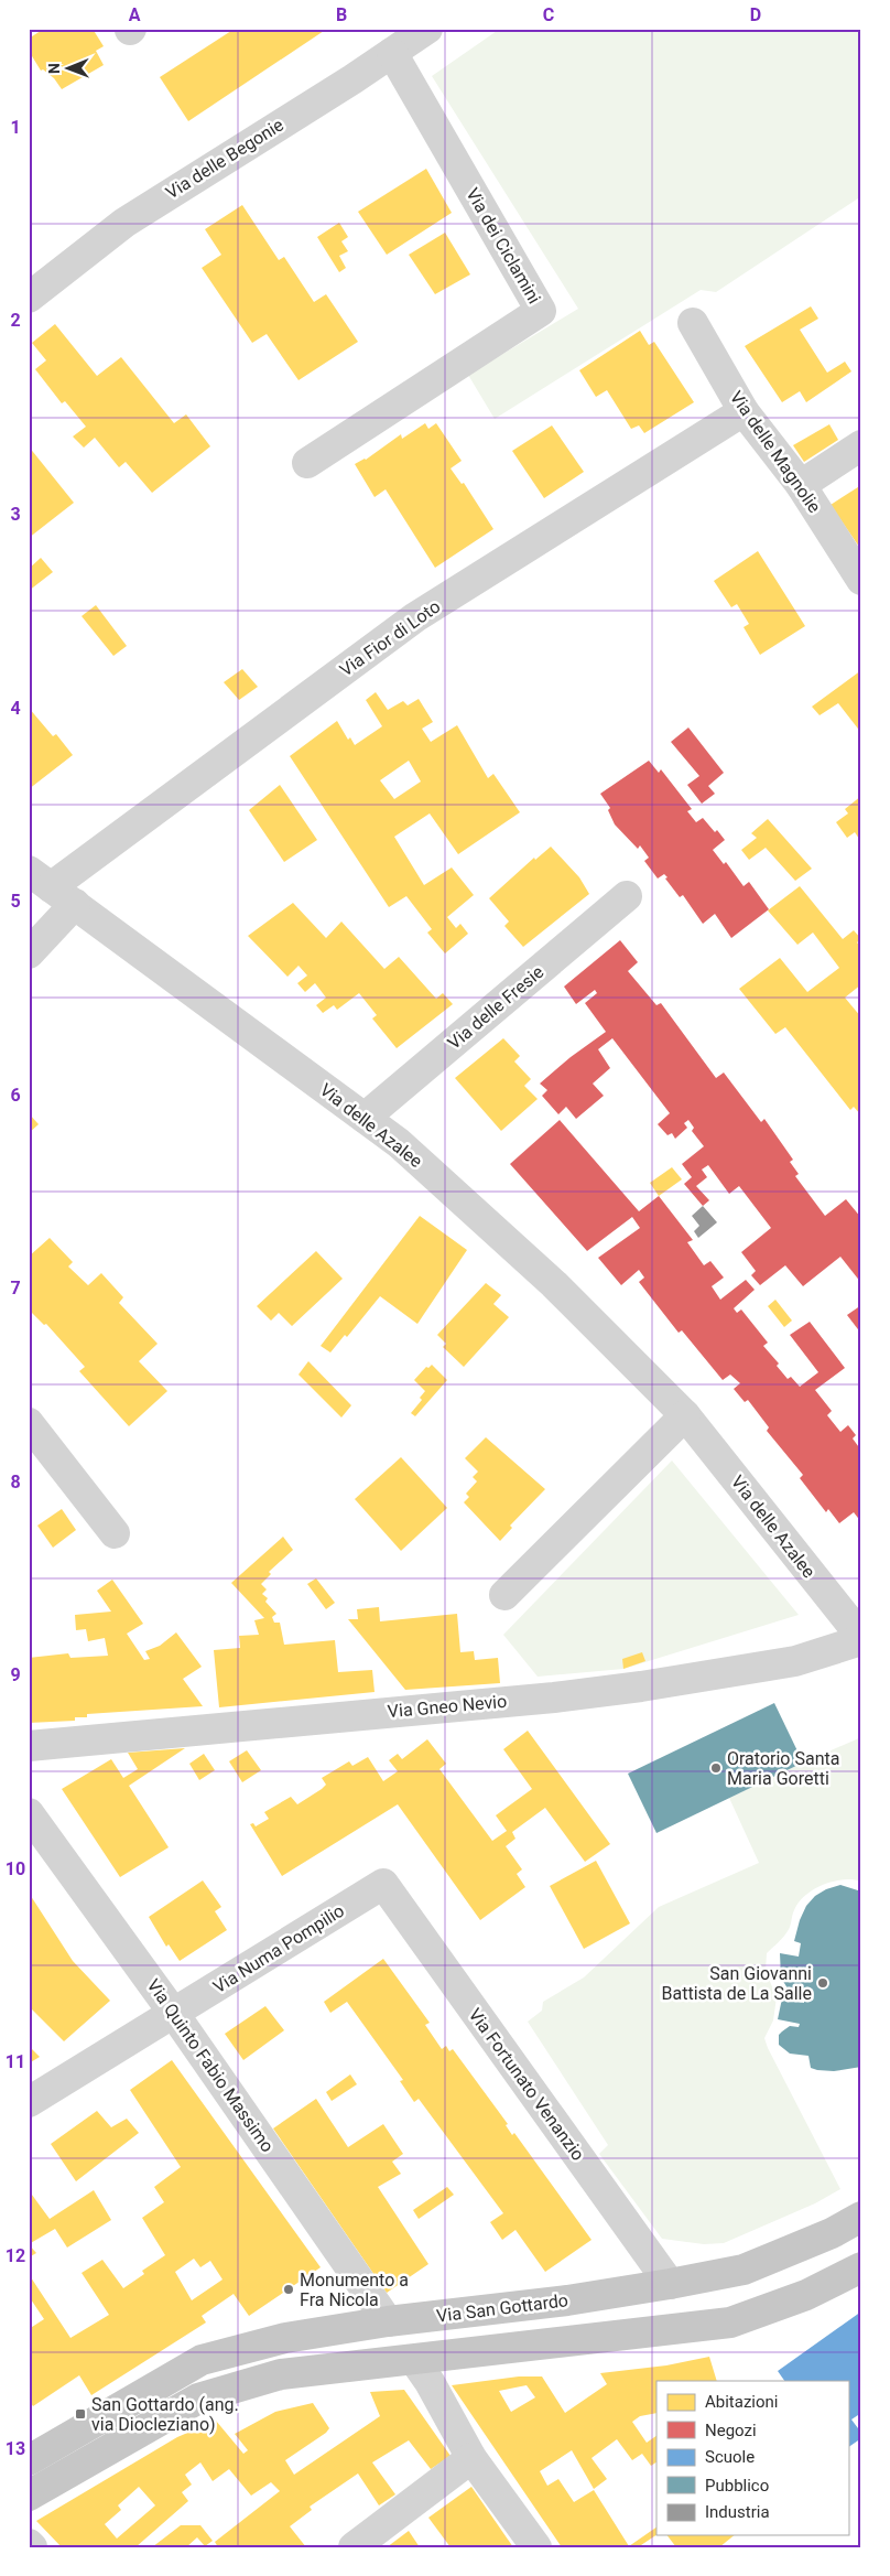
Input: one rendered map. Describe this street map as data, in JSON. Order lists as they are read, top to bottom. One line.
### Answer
{"streets":{"main road":["Via San Gottardo"],"street":["Via delle Begonie","Via dei Ciclamini","Via delle Magnolie","Via Fior di Loto","Via delle Fresie","Via delle Azalee","Via Gneo Nevio","Via Numa Pompilio","Via Quinto Fabio Massimo","Via Fortunato Venanzio"]},"crossings":[["Via delle Begonie","Via dei Ciclamini"],["Via delle Magnolie","Via Fior di Loto"],["Via Fior di Loto","Via delle Azalee"],["Via delle Fresie","Via delle Azalee"],["Via delle Azalee","Via Gneo Nevio"],["Via Numa Pompilio","Via Quinto Fabio Massimo"],["Via Numa Pompilio","Via Fortunato Venanzio"],["Via Quinto Fabio Massimo","Via San Gottardo"],["Via Fortunato Venanzio","Via San Gottardo"]],"places":{"other":["Oratorio Santa Maria Goretti","San Giovanni Battista de La Salle","Monumento a Fra Nicola"],"transit":["San Gottardo (ang. via Diocleziano)"]},"legend":["Abitazioni","Negozi","Scuole","Pubblico","Industria"],"north":"left","grid":{"columns":["A","B","C","D"],"rows":["1","2","3","4","5","6","7","8","9","10","11","12","13"]}}
